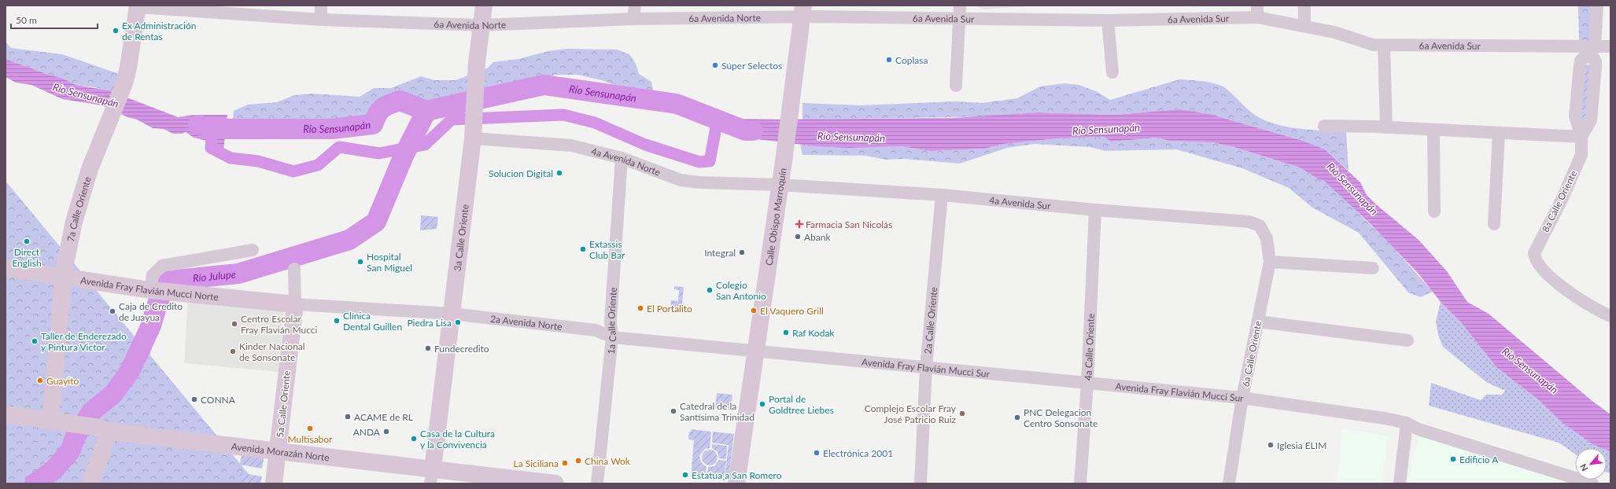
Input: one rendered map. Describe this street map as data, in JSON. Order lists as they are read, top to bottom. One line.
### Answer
{"streets":{"main road":["7a Calle Oriente","Calle Obispo Marroquín","3a Calle Oriente","Avenida Fray Flavián Mucci Norte","5a Calle Oriente","Avenida Morazán Norte"],"street":["6a Avenida Norte","6a Avenida Sur","4a Avenida Norte","8a Calle Oriente","4a Avenida Sur","2a Calle Oriente","1a Calle Oriente","2a Avenida Norte","4a Calle Oriente","6a Calle Oriente","Avenida Fray Flavián Mucci Sur"]},"crossings":[["6a Avenida Norte","6a Avenida Sur"],["6a Avenida Norte","7a Calle Oriente"],["6a Avenida Norte","Calle Obispo Marroquín"],["6a Avenida Norte","3a Calle Oriente"],["6a Avenida Sur","8a Calle Oriente"],["6a Avenida Sur","Calle Obispo Marroquín"],["4a Avenida Norte","4a Avenida Sur"],["4a Avenida Norte","Calle Obispo Marroquín"],["4a Avenida Norte","3a Calle Oriente"],["4a Avenida Norte","1a Calle Oriente"],["4a Avenida Sur","Calle Obispo Marroquín"],["4a Avenida Sur","2a Calle Oriente"],["4a Avenida Sur","4a Calle Oriente"],["4a Avenida Sur","6a Calle Oriente"],["7a Calle Oriente","Avenida Fray Flavián Mucci Norte"],["7a Calle Oriente","Avenida Morazán Norte"],["Calle Obispo Marroquín","2a Avenida Norte"],["Calle Obispo Marroquín","Avenida Fray Flavián Mucci Sur"],["3a Calle Oriente","2a Avenida Norte"],["3a Calle Oriente","Avenida Morazán Norte"],["Avenida Fray Flavián Mucci Norte","2a Avenida Norte"],["Avenida Fray Flavián Mucci Norte","5a Calle Oriente"],["2a Calle Oriente","Avenida Fray Flavián Mucci Sur"],["1a Calle Oriente","2a Avenida Norte"],["2a Avenida Norte","Avenida Fray Flavián Mucci Sur"],["2a Avenida Norte","5a Calle Oriente"],["4a Calle Oriente","Avenida Fray Flavián Mucci Sur"],["6a Calle Oriente","Avenida Fray Flavián Mucci Sur"],["5a Calle Oriente","Avenida Morazán Norte"]],"water":["Río Sensunapán","Río Julupe"],"places":{"other":["Ex Administración de Rentas","Coplasa","Súper Selectos","Solucion Digital","Abank","Direct English","Extassis Club Bar","Integral","Hospital San Miguel","Colegio San Antonio","El Portalito","El Vaquero Grill","Caja de Credito de Juayua","Clínica Dental Guillen","Piedra Lisa","Centro Escolar Fray Flavián Mucci","Raf Kodak","Taller de Enderezado y Pintura Victor","Fundecredito","Kinder Nacional de Sonsonate","Guayito","CONNA","Portal de Goldtree Liebes","Catedral de la Santísima Trinidad","Complejo Escolar Fray José Patricio Ruiz","ACAME de RL","PNC Delegacion Centro Sonsonate","Multisabor","ANDA","Casa de la Cultura y la Convivencia","Iglesia ELIM","Electrónica 2001","Edificio A","China Wok","La Siciliana","Estatua a San Romero"],"health":["Farmacia San Nicolás"]},"scale_bar":"50 m","north":"bottom left"}
